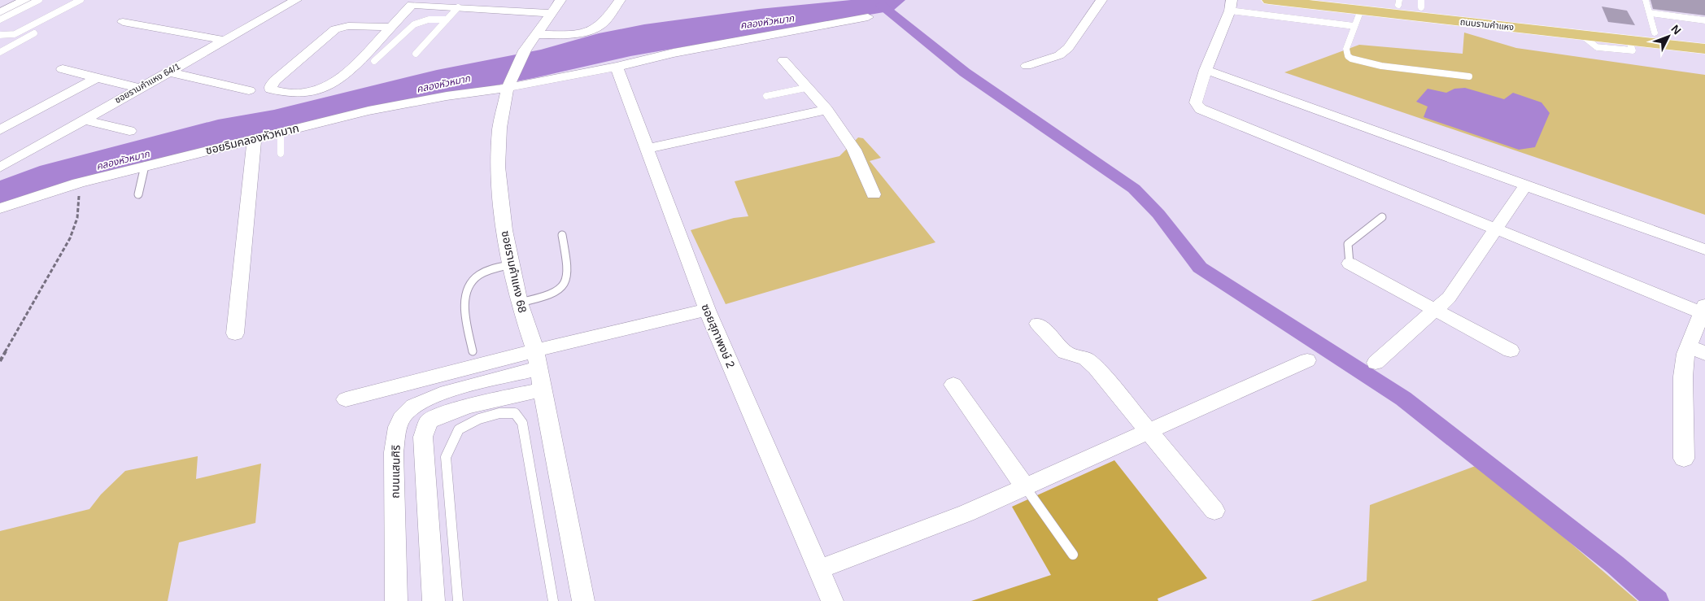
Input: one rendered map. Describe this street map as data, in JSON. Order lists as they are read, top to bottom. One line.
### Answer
{"streets":{"main road":["ถนนรามคำแหง"],"street":["ซอยรามคำแหง 64/1","ซอยริมคลองหัวหมาก","ซอยรามคำแหง 68","ซอยสุภาพงษ์ 2","ถนนแสนศิริ"]},"crossings":[["ซอยริมคลองหัวหมาก","ซอยรามคำแหง 68"],["ซอยริมคลองหัวหมาก","ซอยสุภาพงษ์ 2"],["ซอยรามคำแหง 68","ถนนแสนศิริ"]],"water":["คลองหัวหมาก"],"north":"top right"}
